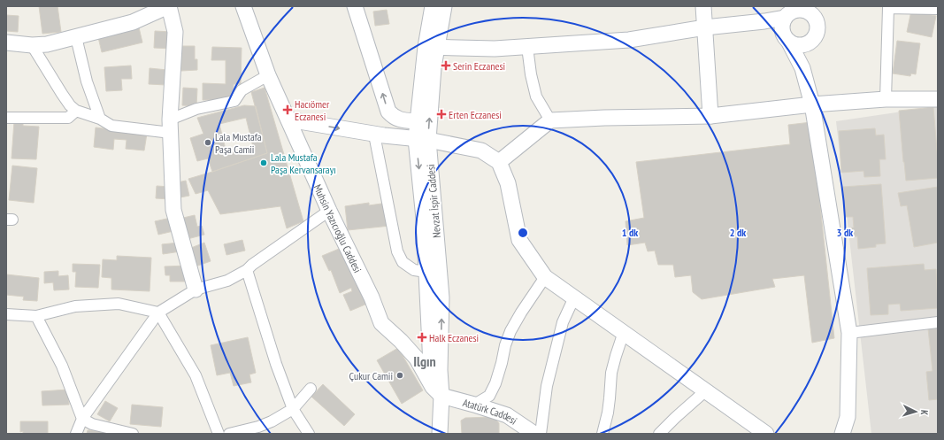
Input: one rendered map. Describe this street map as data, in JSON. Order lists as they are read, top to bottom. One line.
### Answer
{"streets":{"street":["Nevzat İspir Caddesi","Muhsin Yazıcıoğlu Caddesi","Atatürk Caddesi"]},"crossings":[["Nevzat İspir Caddesi","Muhsin Yazıcıoğlu Caddesi"],["Nevzat İspir Caddesi","Atatürk Caddesi"],["Muhsin Yazıcıoğlu Caddesi","Atatürk Caddesi"]],"districts":["Ilgın"],"places":{"health":["Serin Eczanesi","Hacıömer Eczanesi","Erten Eczanesi","Halk Eczanesi"],"other":["Lala Mustafa Paşa Camii","Lala Mustafa Paşa Kervansarayı","Çukur Camii"]},"north":"right","rings":["1 dk","2 dk","3 dk"]}
